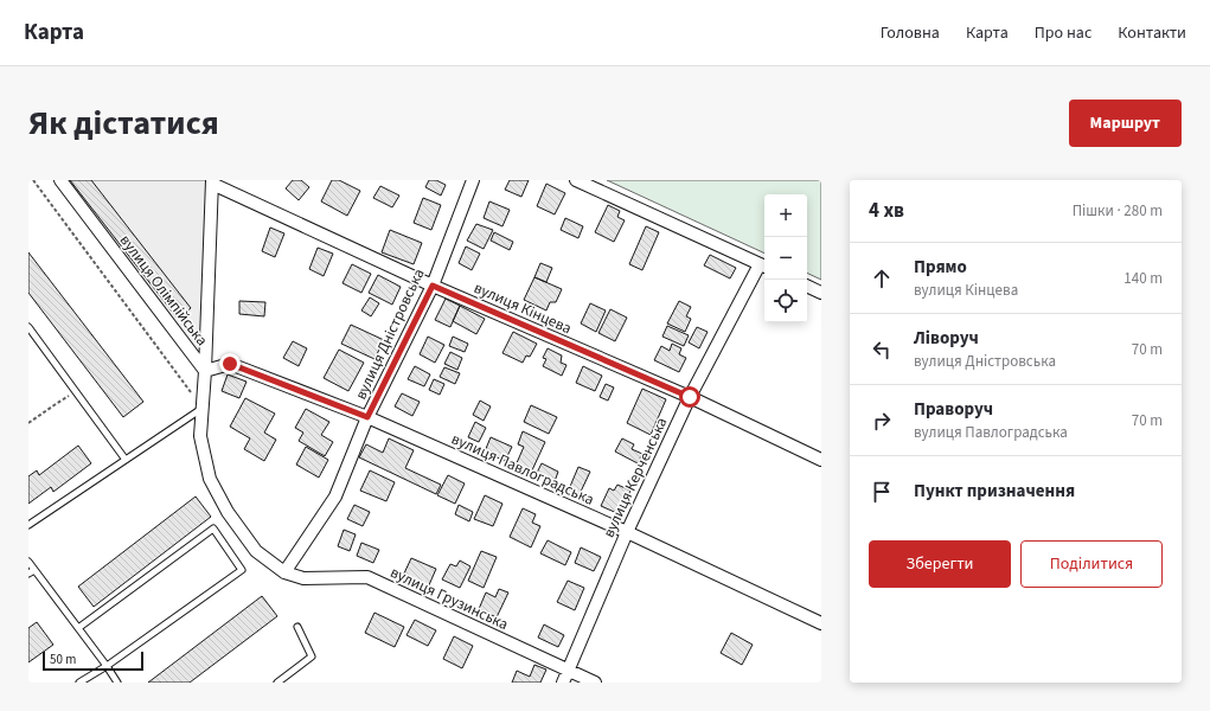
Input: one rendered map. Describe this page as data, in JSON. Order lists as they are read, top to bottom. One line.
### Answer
{"streets":{"street":["вулиця Олімпійська","вулиця Кінцева","вулиця Дністровська","вулиця Павлоградська","вулиця Керченська","вулиця Грузинська"]},"crossings":[["вулиця Олімпійська","вулиця Дністровська"],["вулиця Олімпійська","вулиця Павлоградська"],["вулиця Олімпійська","вулиця Грузинська"],["вулиця Кінцева","вулиця Дністровська"],["вулиця Кінцева","вулиця Керченська"],["вулиця Дністровська","вулиця Павлоградська"],["вулиця Дністровська","вулиця Грузинська"],["вулиця Павлоградська","вулиця Керченська"],["вулиця Керченська","вулиця Грузинська"]],"scale_bar":"50 m","page":{"header":"Карта","nav":["Головна","Карта","Про нас","Контакти"],"title":"Як дістатися","buttons":["Маршрут",["Зберегти","Поділитися"]],"heading":["4 хв","Пішки · 280 m"],"map_buttons":["+","−"],"list":[["Прямо","вулиця Кінцева","140 m"],["Ліворуч","вулиця Дністровська","70 m"],["Праворуч","вулиця Павлоградська","70 m"],"Пункт призначення"],"scale":"50 m"}}
